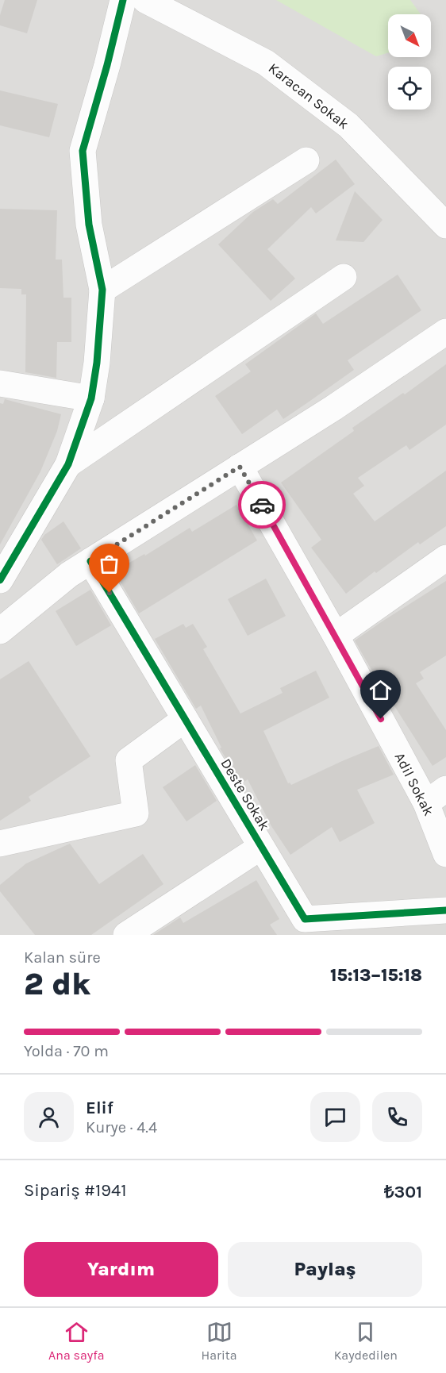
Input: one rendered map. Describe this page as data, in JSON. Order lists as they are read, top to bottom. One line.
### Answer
{"streets":{"street":["Karacan Sokak","Adil Sokak","Deste Sokak"]},"north":"bottom right","page":{"heading":["2 dk","Kalan süre","15:13–15:18"],"panel":["Elif","Kurye · 4.4","Sipariş #1941","₺301"],"bar":"Yolda · 70 m","buttons":["Yardım","Paylaş"],"tabs":["Ana sayfa","Harita","Kaydedilen"]}}
